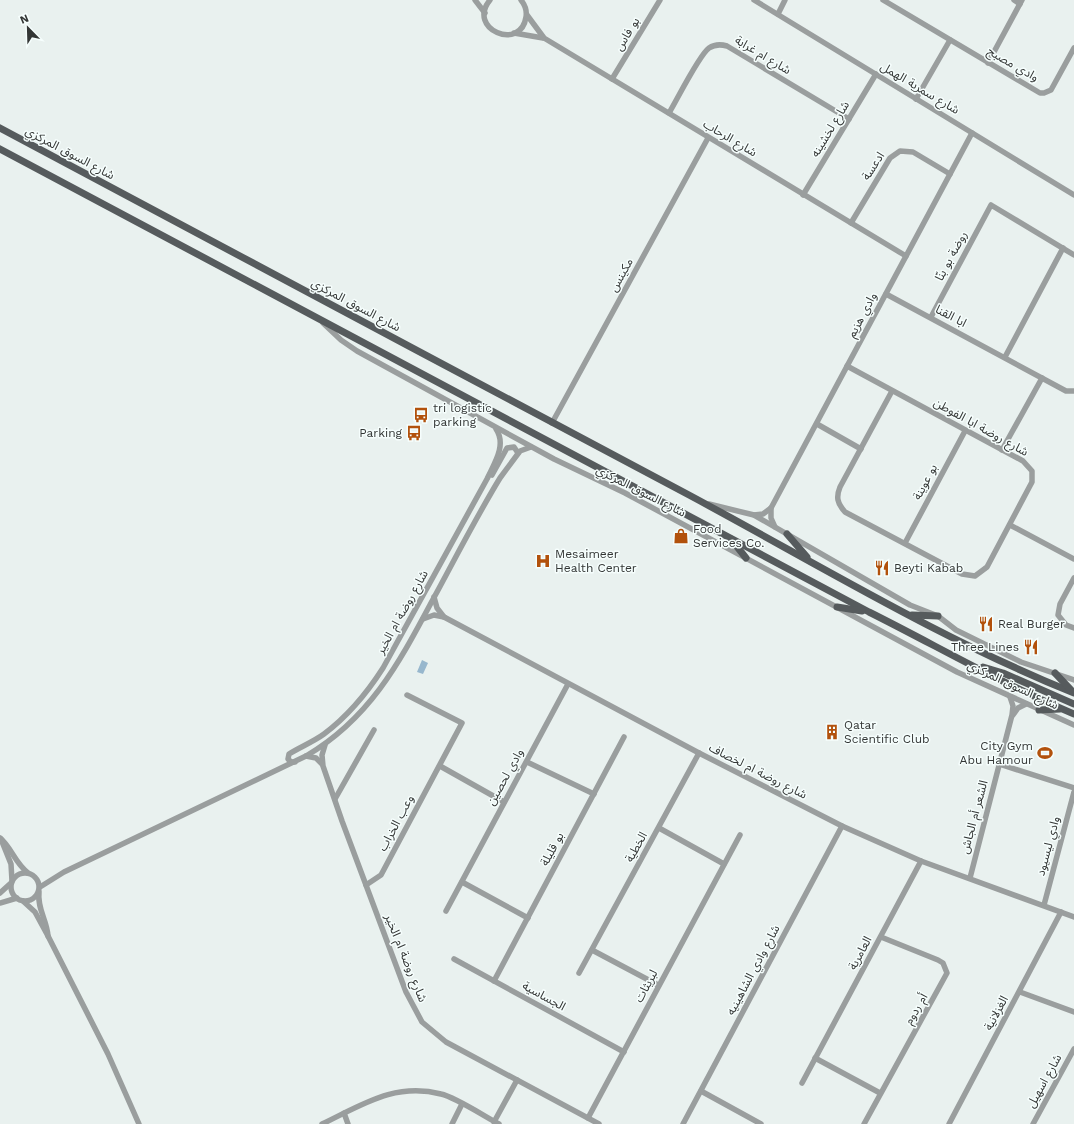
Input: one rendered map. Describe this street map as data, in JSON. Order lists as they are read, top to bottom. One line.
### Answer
{"streets":{"main road":["شارع السوق المركزي"],"street":["بو فاس","شارع ام غرابة","وادي مصبح","شارع سمرية الهمل","شارع لخشينه","شارع الرحاب","ادعسة","روضة بو بنّا","مكينس","وادي هزيم","ابا القنا","شارع روضة ابا الفوطن","بو عوينة","شارع روضة ام الخير","شارع روضة ام لخصاف","وادي لحصين","الشعر أم الجاش","وعب الخراب","وادي ليسيود","الخطية","بو قليلة","العامرية","شارع وادي الشاهينيه","لبريثات","الجساسية","أم ردوم","الغزلانية","شارع اسهيل"]},"crossings":[["بو فاس","شارع الرحاب"],["شارع ام غرابة","شارع لخشينه"],["شارع ام غرابة","شارع الرحاب"],["شارع سمرية الهمل","شارع لخشينه"],["شارع سمرية الهمل","وادي هزيم"],["شارع لخشينه","شارع الرحاب"],["شارع الرحاب","ادعسة"],["شارع الرحاب","مكينس"],["شارع الرحاب","وادي هزيم"],["شارع السوق المركزي","مكينس"],["شارع السوق المركزي","شارع روضة ام الخير"],["شارع السوق المركزي","الشعر أم الجاش"],["ادعسة","وادي هزيم"],["روضة بو بنّا","ابا القنا"],["وادي هزيم","ابا القنا"],["وادي هزيم","شارع روضة ابا الفوطن"],["شارع روضة ابا الفوطن","بو عوينة"],["شارع روضة ام الخير","وعب الخراب"],["شارع روضة ام الخير","لبريثات"],["شارع روضة ام لخصاف","وادي لحصين"],["شارع روضة ام لخصاف","الشعر أم الجاش"],["شارع روضة ام لخصاف","وادي ليسيود"],["شارع روضة ام لخصاف","الخطية"],["شارع روضة ام لخصاف","العامرية"],["شارع روضة ام لخصاف","شارع وادي الشاهينيه"],["شارع روضة ام لخصاف","الغزلانية"],["بو قليلة","الجساسية"],["العامرية","أم ردوم"],["لبريثات","الجساسية"]],"places":{"bus stop":["tri logistic parking","Parking"],"shop":["Food Services Co."],"hospital":["Mesaimeer Health Center"],"restaurant":["Beyti Kabab","Real Burger","Three Lines"],"building":["Qatar Scientific Club"],"sports":["City Gym Abu Hamour"]},"north":"top left"}
